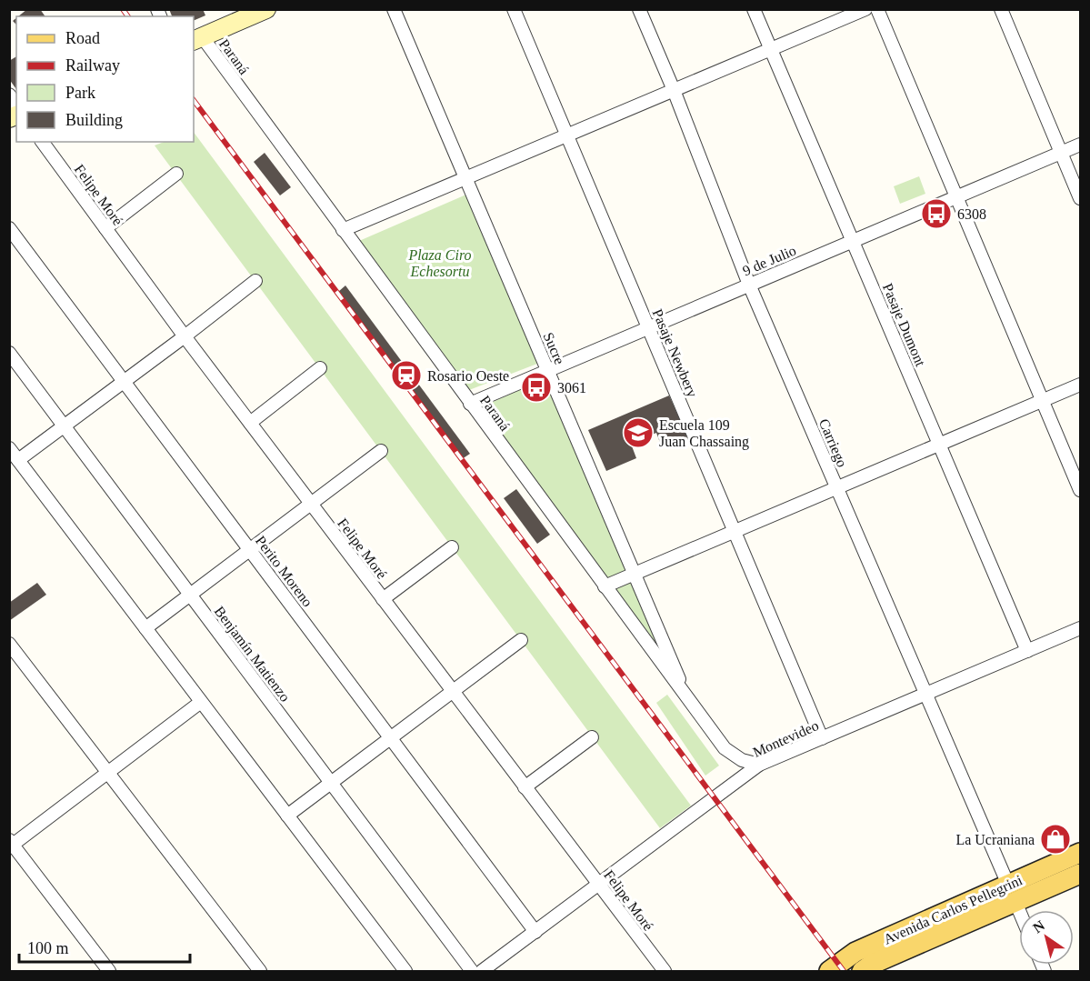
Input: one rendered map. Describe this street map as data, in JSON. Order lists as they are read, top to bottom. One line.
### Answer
{"streets":{"main road":["Avenida Carlos Pellegrini"],"street":["Paraná","Felipe Moré","9 de Julio","Pasaje Dumont","Sucre","Pasaje Newbery","Carriego","Perito Moreno","Benjamín Matienzo","Montevideo"]},"crossings":[["Paraná","9 de Julio"],["Paraná","Sucre"],["Paraná","Montevideo"],["Felipe Moré","Montevideo"],["9 de Julio","Pasaje Dumont"],["9 de Julio","Sucre"],["9 de Julio","Pasaje Newbery"],["9 de Julio","Carriego"],["Pasaje Dumont","Montevideo"],["Pasaje Newbery","Montevideo"],["Carriego","Montevideo"],["Carriego","Avenida Carlos Pellegrini"],["Perito Moreno","Montevideo"]],"parks":["Plaza Ciro Echesortu"],"places":{"bus stop":["6308","3061"],"station":["Rosario Oeste"],"school or university":["Escuela 109 Juan Chassaing"],"shop":["La Ucraniana"]},"legend":["Road","Railway","Park","Building"],"scale_bar":"100 m","north":"top left"}
